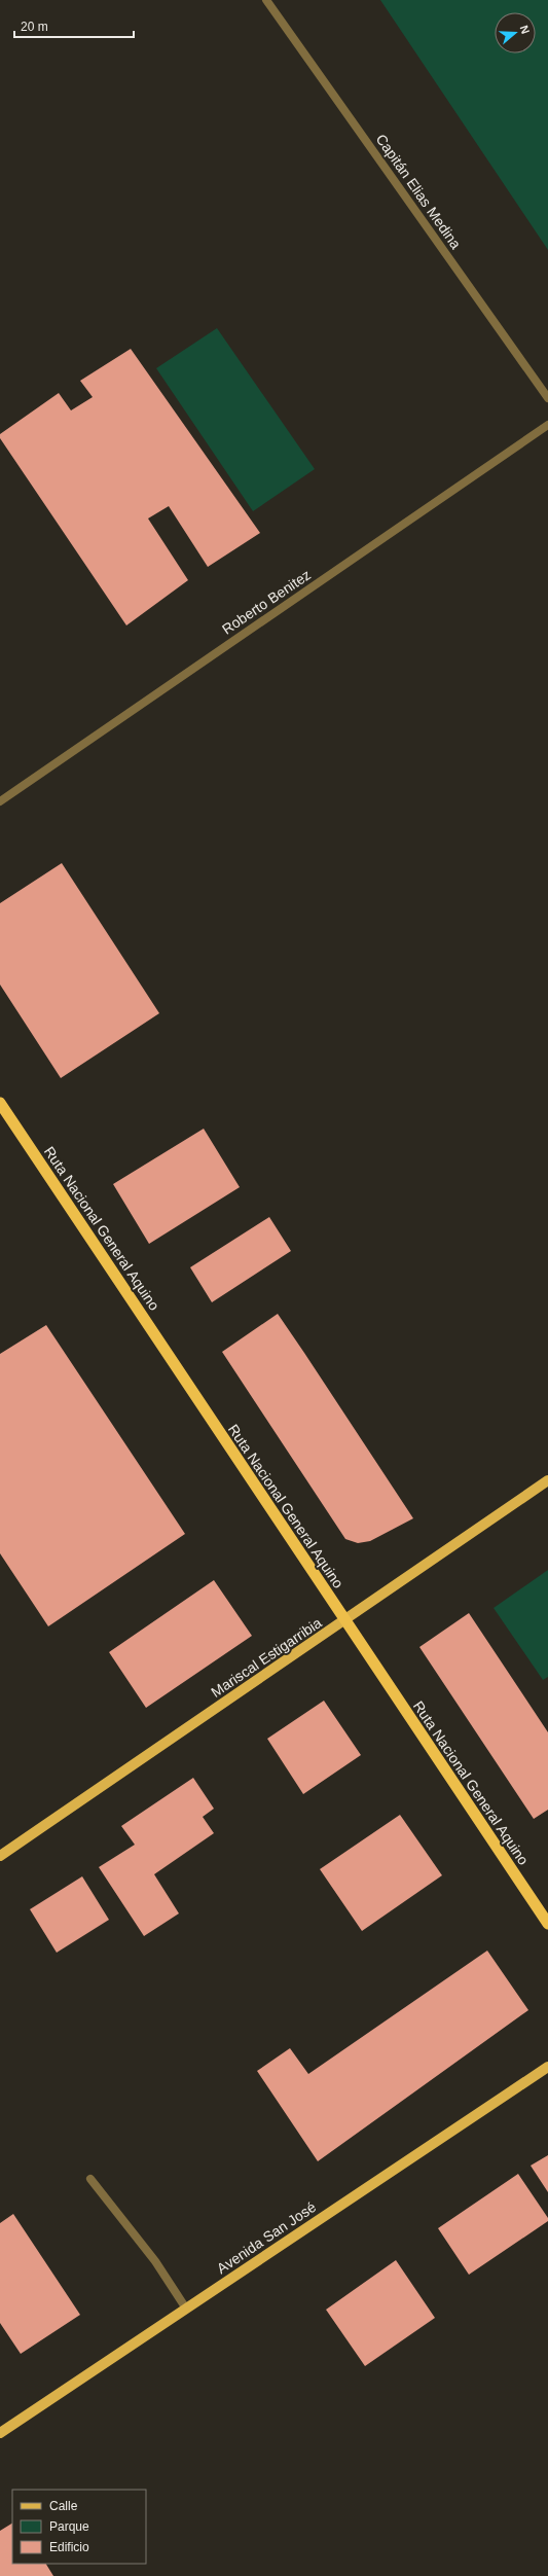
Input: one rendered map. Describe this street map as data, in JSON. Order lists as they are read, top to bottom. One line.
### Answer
{"streets":{"highway":["Ruta Nacional General Aquino"],"main road":["Mariscal Estigarribia","Avenida San José"],"street":["Capitán Elias Medina","Roberto Benitez"]},"crossings":[["Ruta Nacional General Aquino","Mariscal Estigarribia"]],"legend":["Calle","Parque","Edificio"],"scale_bar":"20 m","north":"right"}
